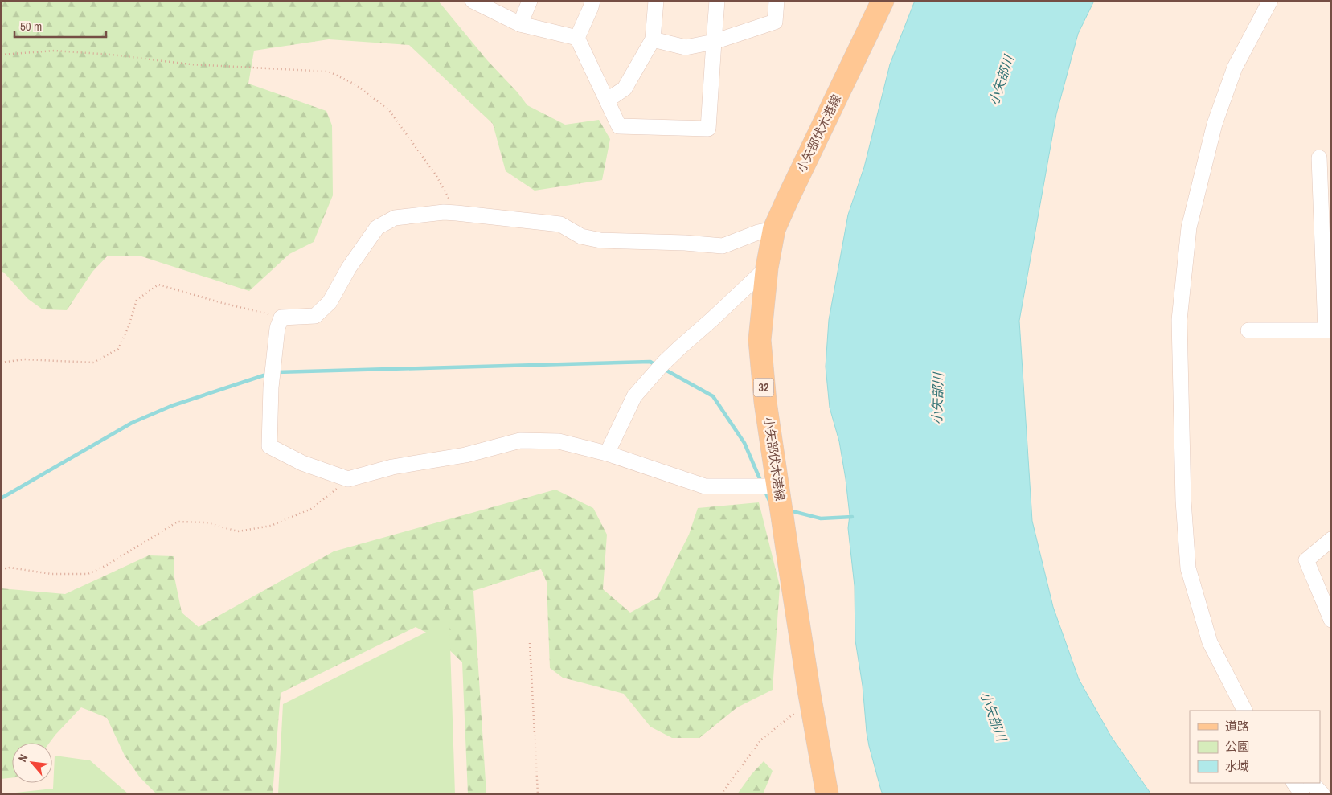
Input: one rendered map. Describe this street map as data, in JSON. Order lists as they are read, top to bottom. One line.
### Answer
{"streets":{"main road":["小矢部伏木港線","32"]},"water":["小矢部川"],"legend":["道路","公園","水域"],"scale_bar":"50 m","north":"top left"}
